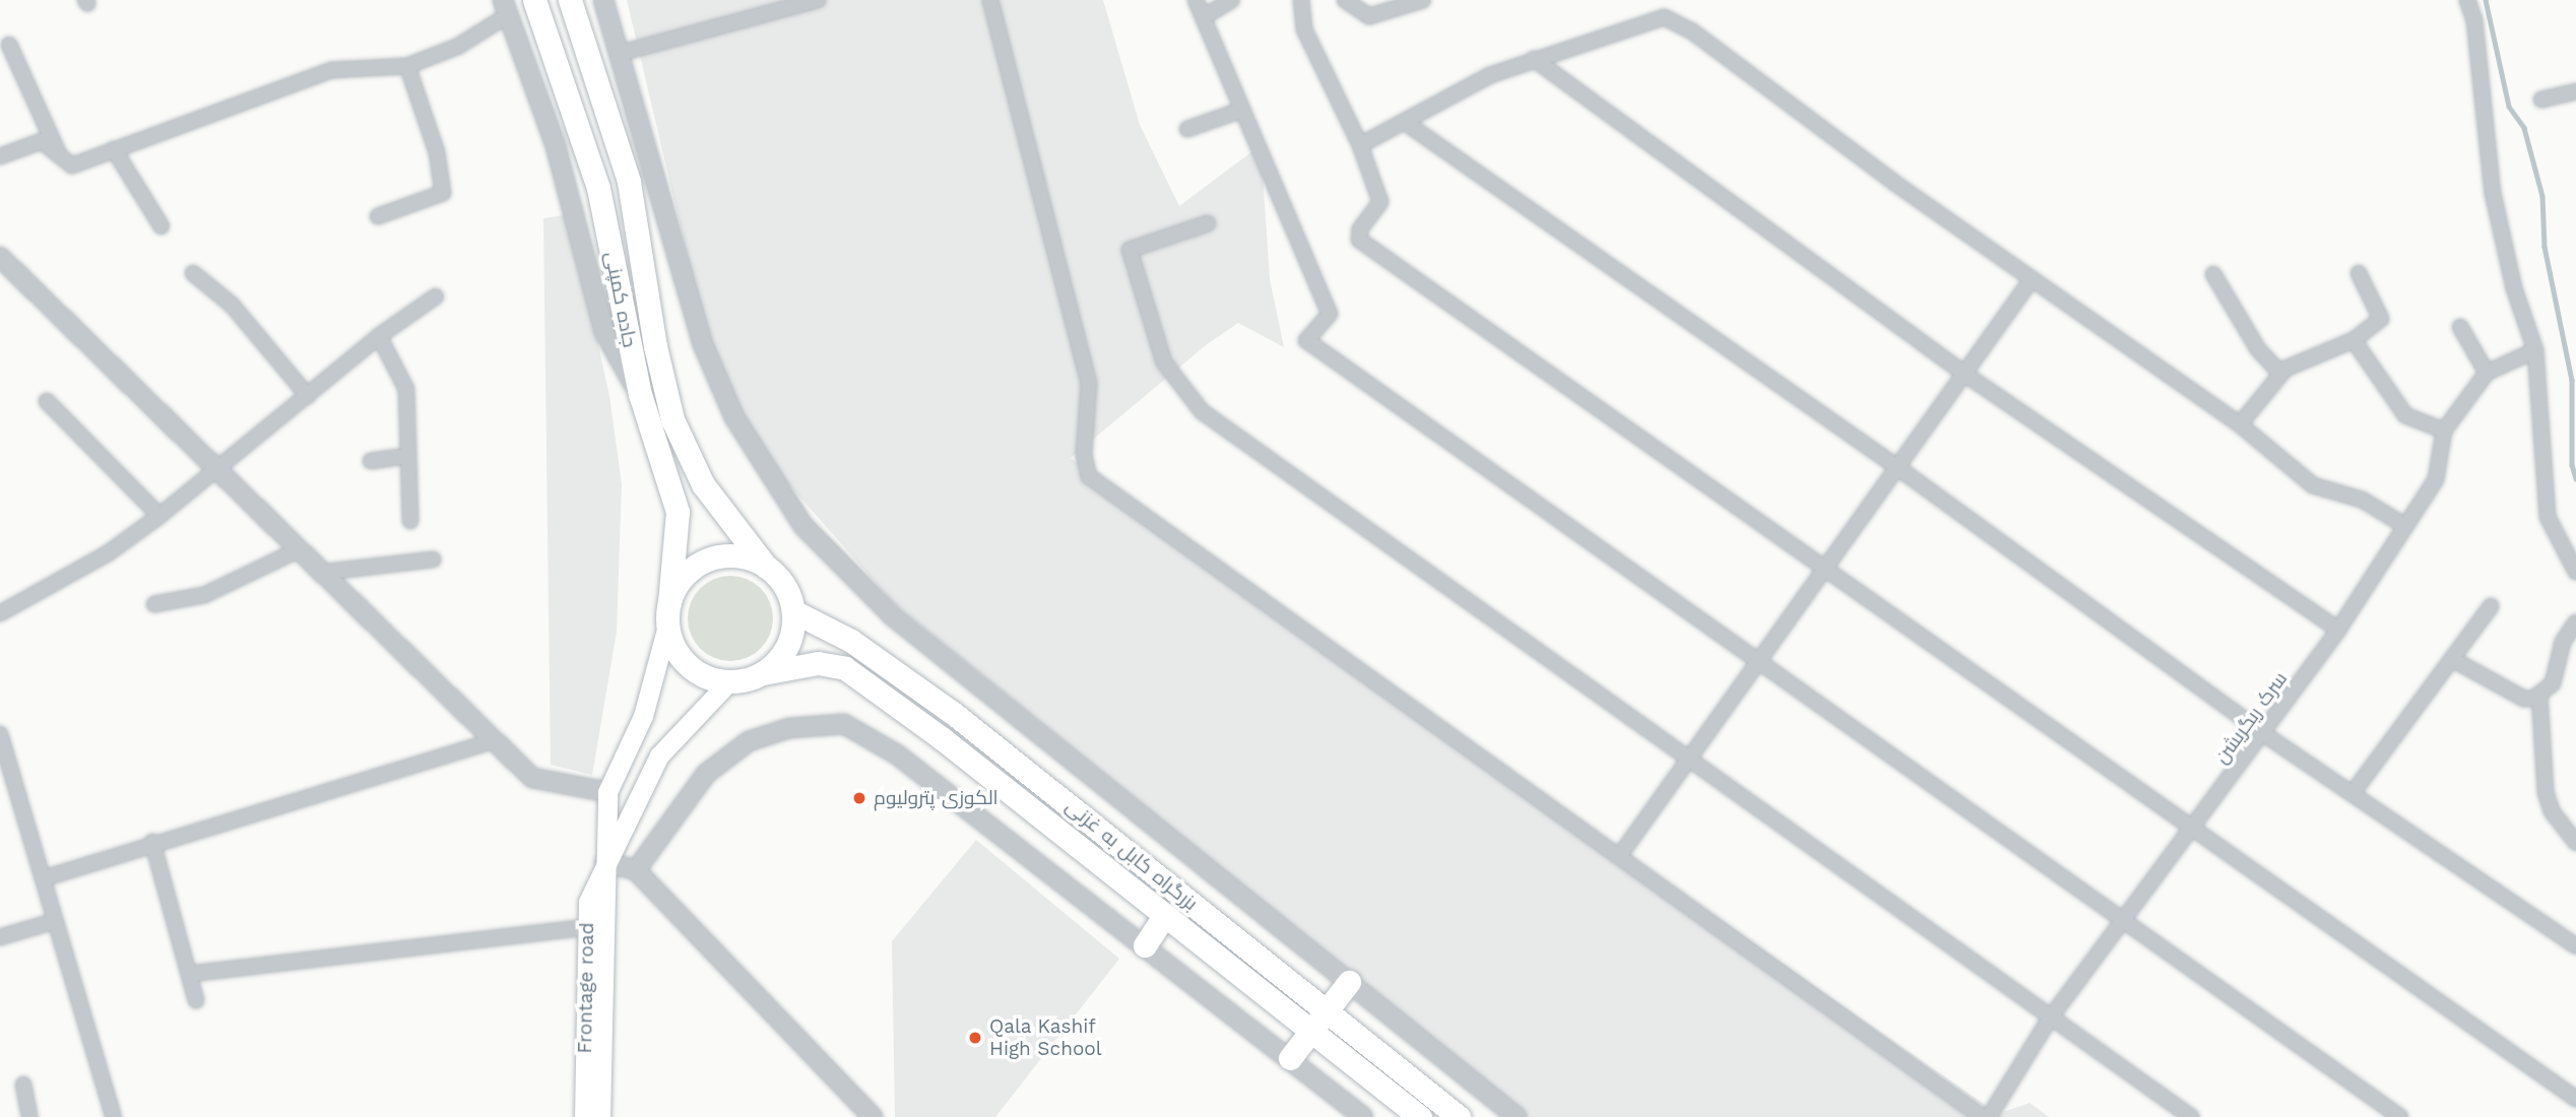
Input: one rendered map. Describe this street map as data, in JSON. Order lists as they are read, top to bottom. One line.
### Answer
{"streets":{"highway":["جاده کمپنی","بزرگراه کابل به غزنی"],"main road":["Frontage road"],"street":["سرک ریگریشن"]},"crossings":[["جاده کمپنی","بزرگراه کابل به غزنی"]],"places":["الکوزی پترولیوم","Qala Kashif High School"]}
